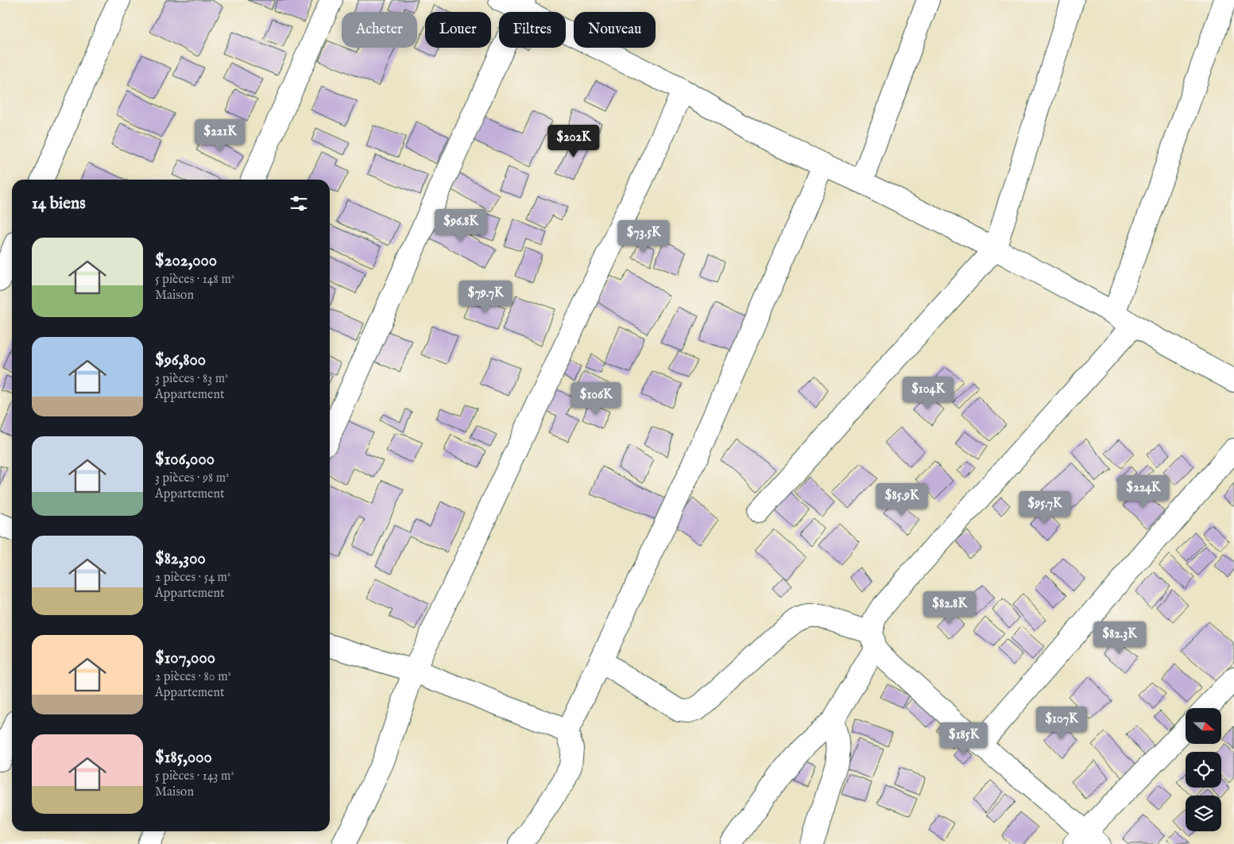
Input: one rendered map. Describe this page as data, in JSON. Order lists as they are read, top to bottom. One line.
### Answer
{"north":"right","page":{"chip":["Acheter","Louer","Filtres","Nouveau"],"price":["$221K","$202K","$96.8K","$73.5K","$79.7K","$104K","$106K","$224K","$85.9K","$95.7K","$82.8K","$82.3K","$107K","$185K"],"heading":"14 biens","list":[{"name":"$202,000","note":"5 pièces · 148 m² · Maison"},{"name":"$96,800","note":"3 pièces · 83 m² · Appartement"},{"name":"$106,000","note":"3 pièces · 98 m² · Appartement"},{"name":"$82,300","note":"2 pièces · 54 m² · Appartement"},{"name":"$107,000","note":"2 pièces · 80 m² · Appartement"},{"name":"$185,000","note":"5 pièces · 143 m² · Maison"}]}}
